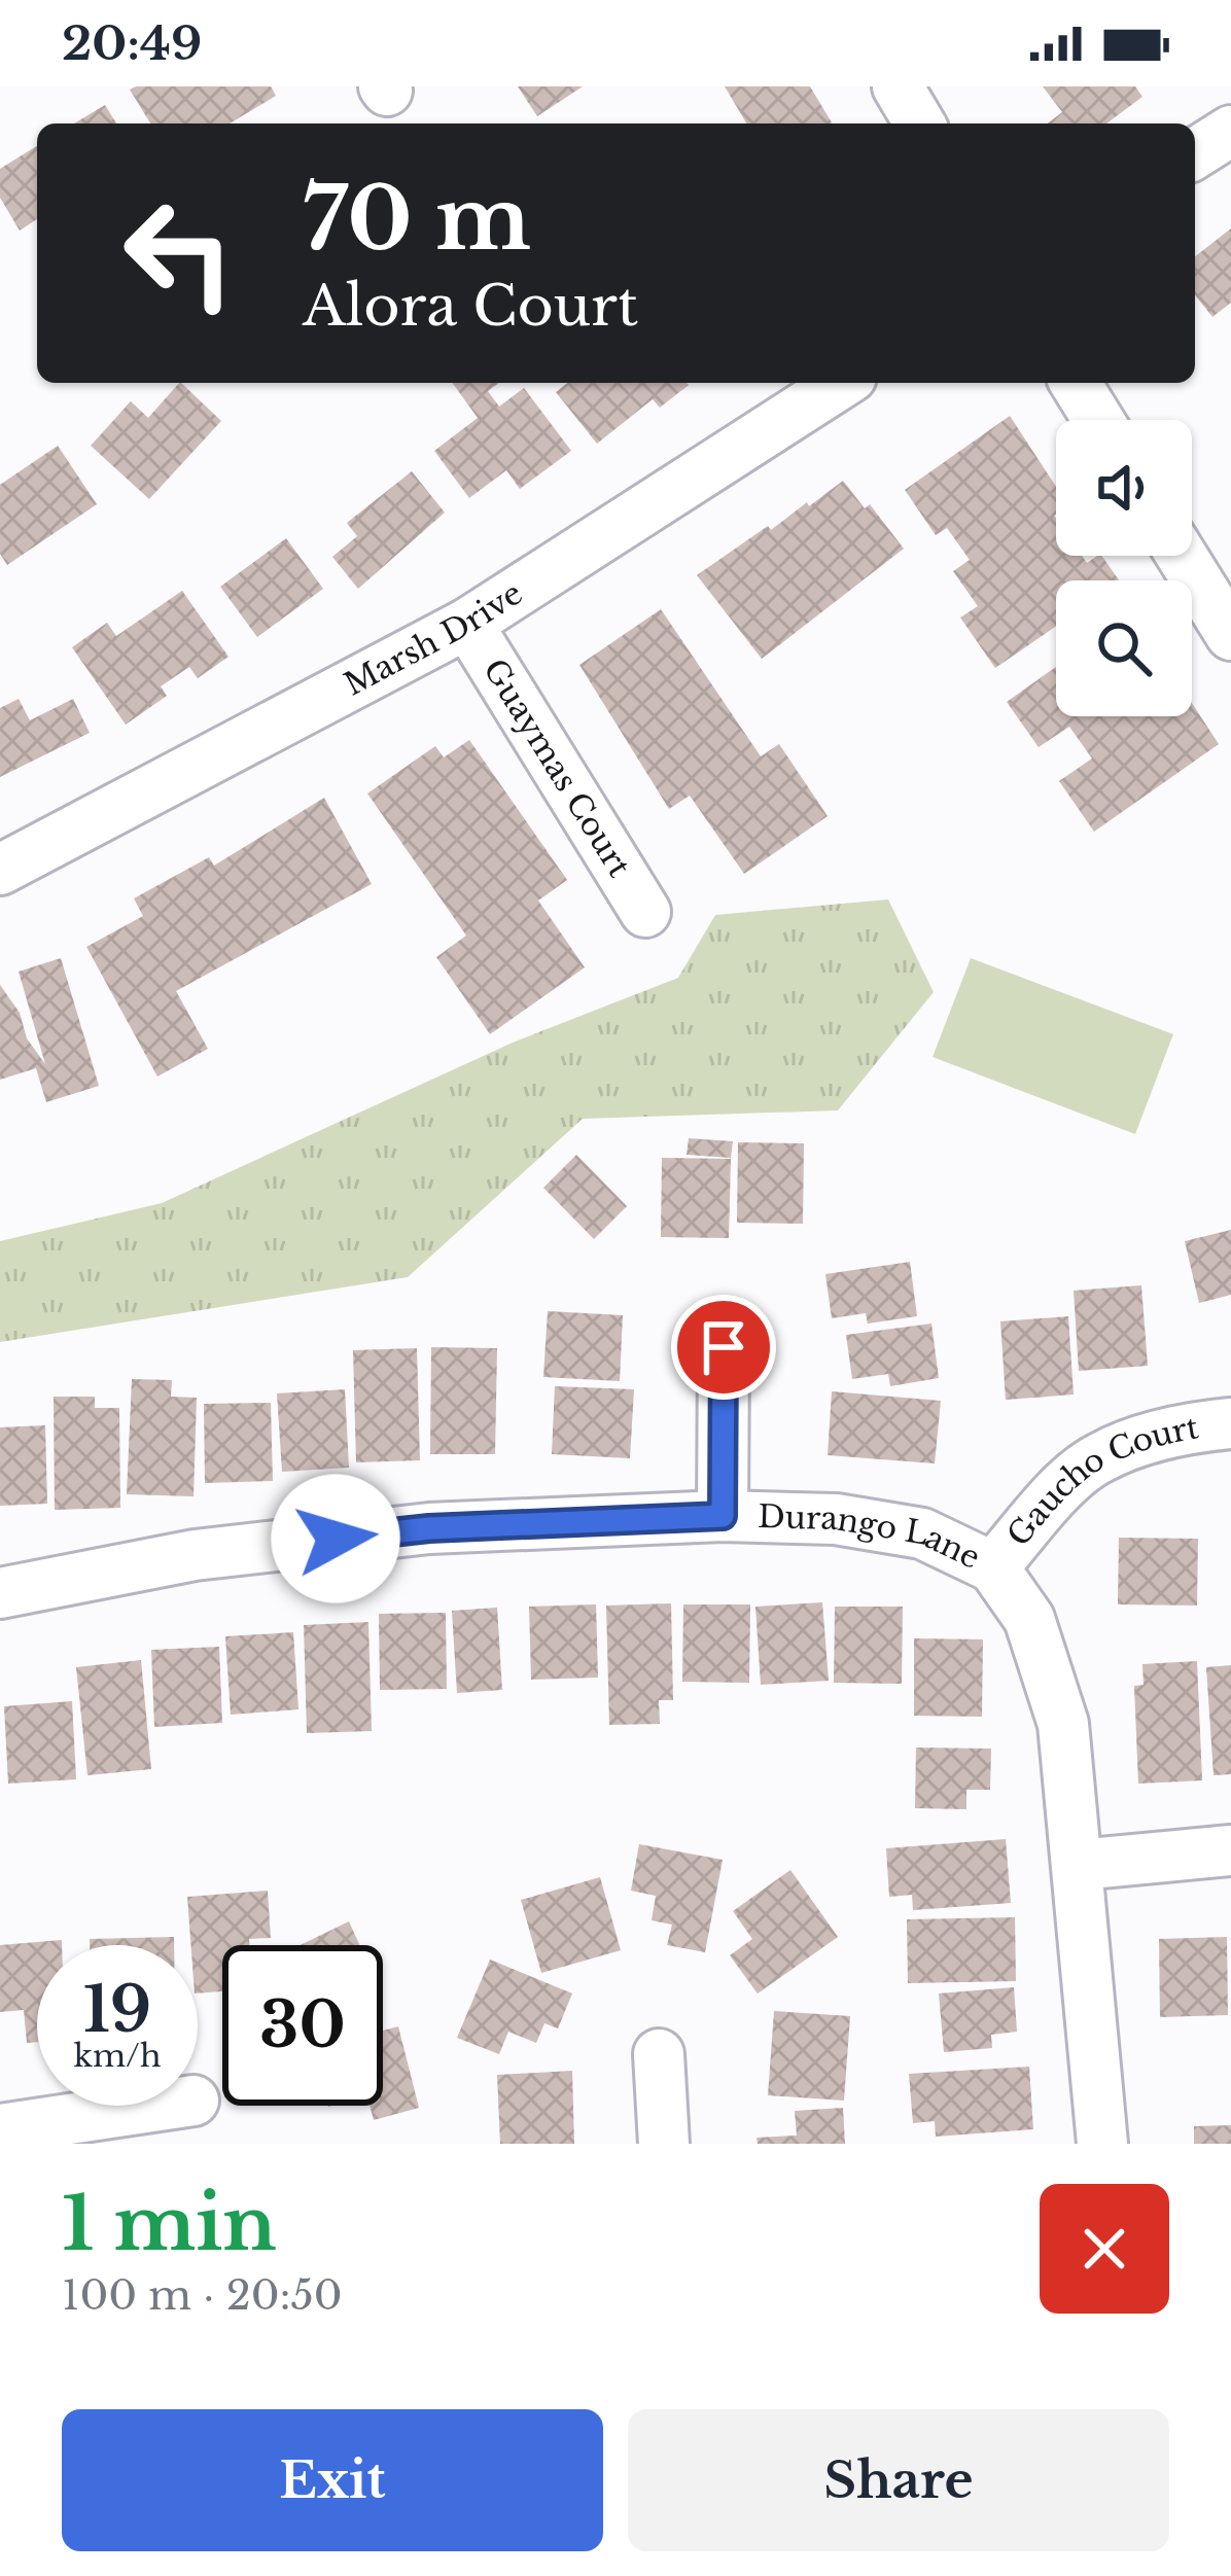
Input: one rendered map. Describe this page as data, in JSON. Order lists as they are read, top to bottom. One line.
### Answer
{"streets":{"street":["Marsh Drive","Guaymas Court","Gaucho Court","Durango Lane"]},"crossings":[["Marsh Drive","Guaymas Court"],["Gaucho Court","Durango Lane"]],"page":{"status":"20:49","turn":["70 m","Alora Court"],"speed":"19 km/h","limit":"30","heading":["1 min","100 m · 20:50"],"buttons":["Exit","Share"]}}
